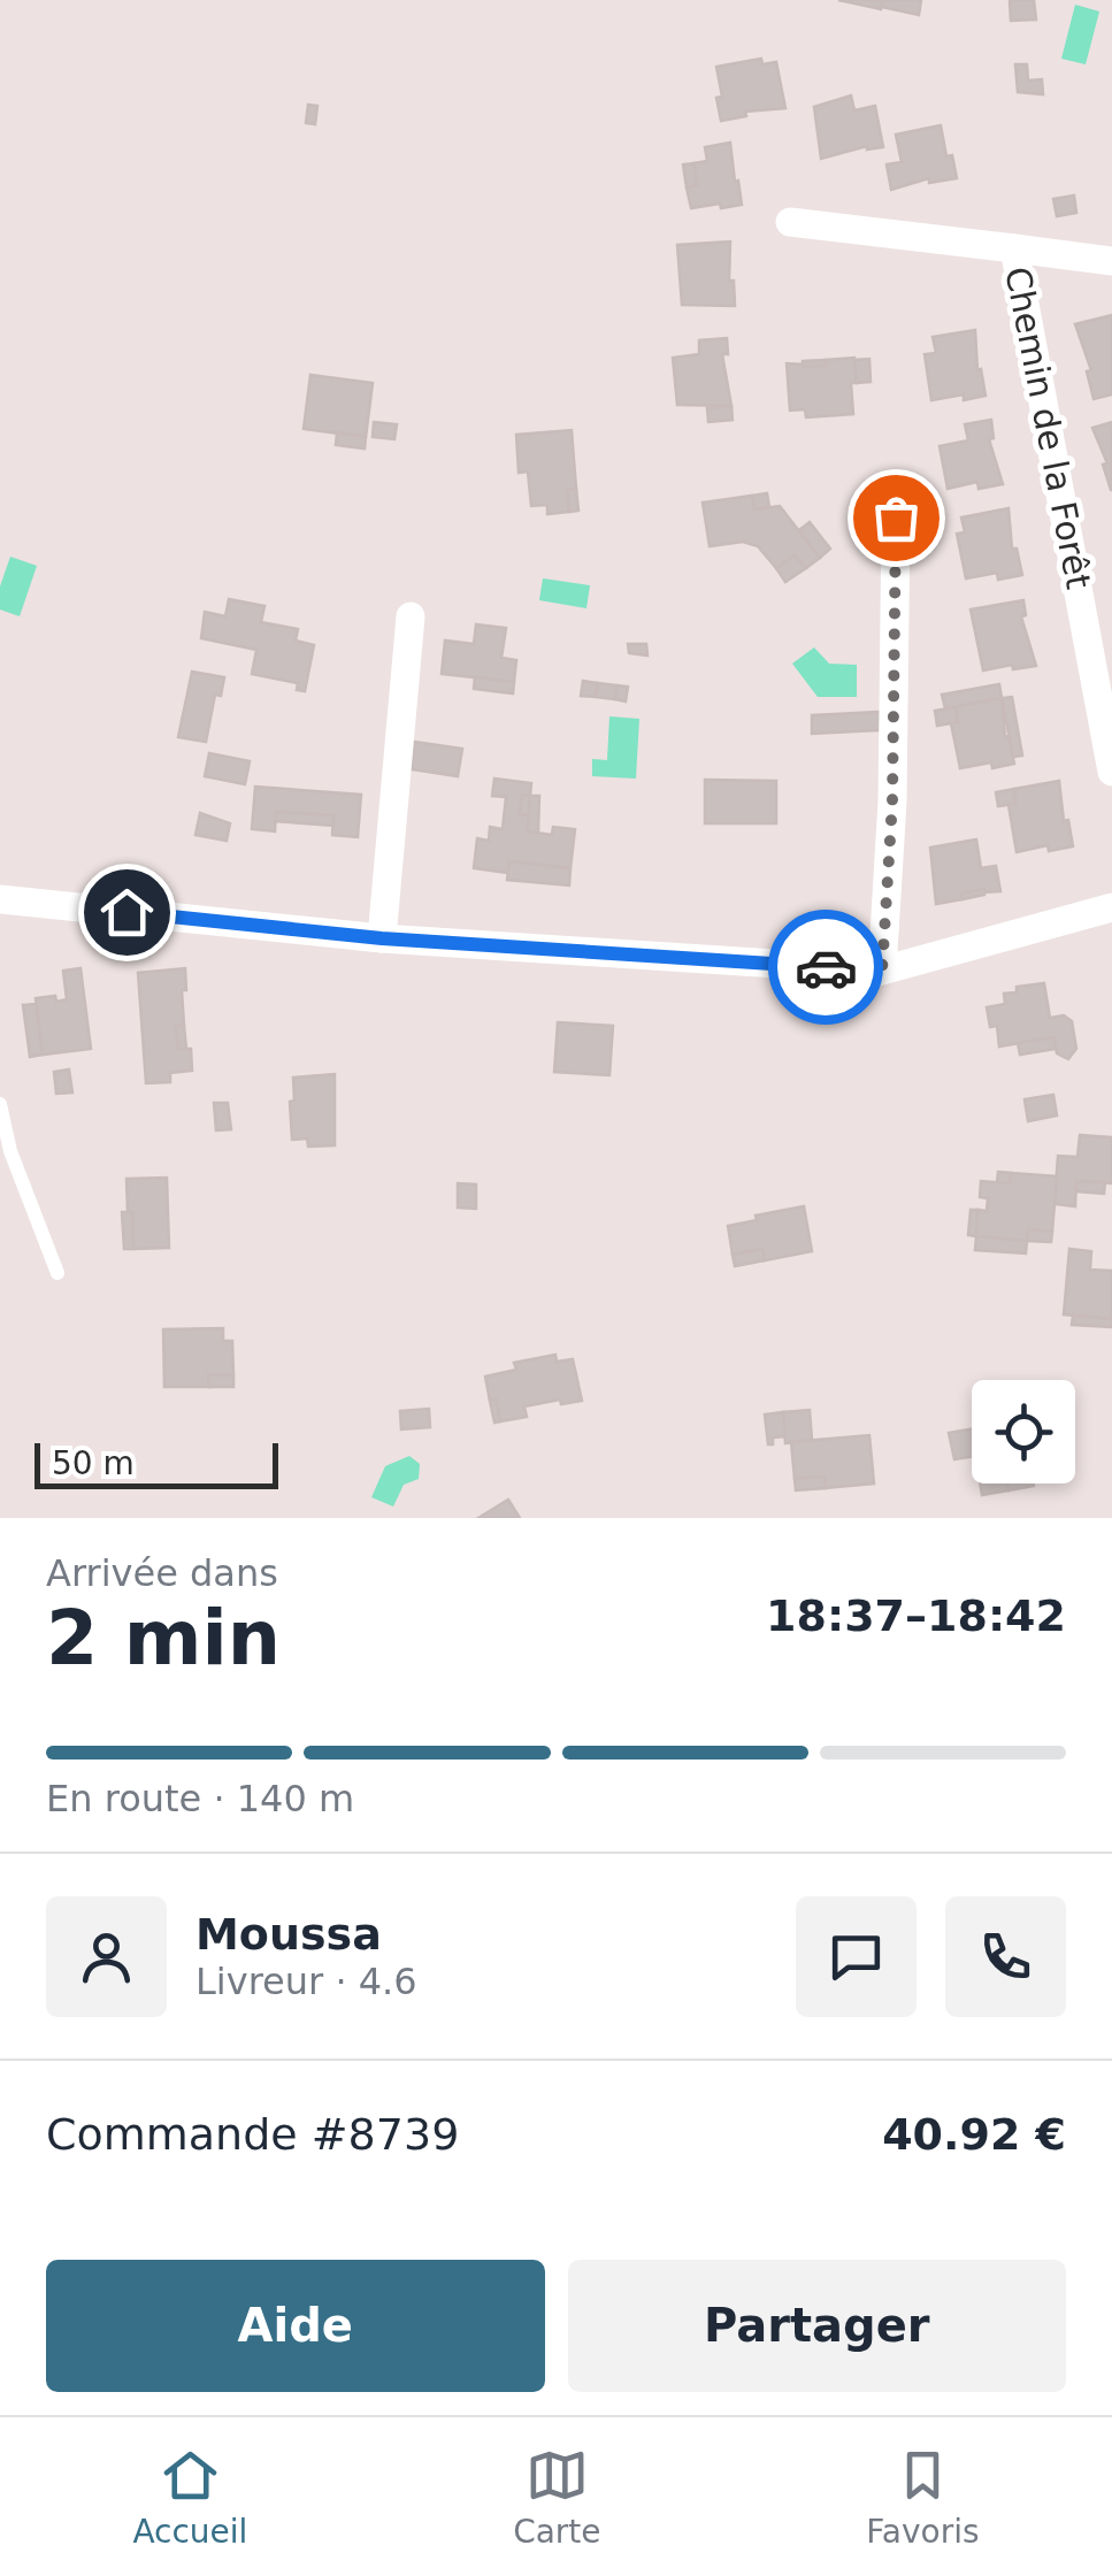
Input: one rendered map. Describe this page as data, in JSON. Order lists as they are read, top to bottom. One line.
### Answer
{"streets":{"street":["Chemin de la Forêt"]},"scale_bar":"50 m","page":{"scale":"50 m","heading":["2 min","Arrivée dans","18:37–18:42"],"panel":["Moussa","Livreur · 4.6","Commande #8739","40.92 €"],"bar":"En route · 140 m","buttons":["Aide","Partager"],"tabs":["Accueil","Carte","Favoris"]}}
